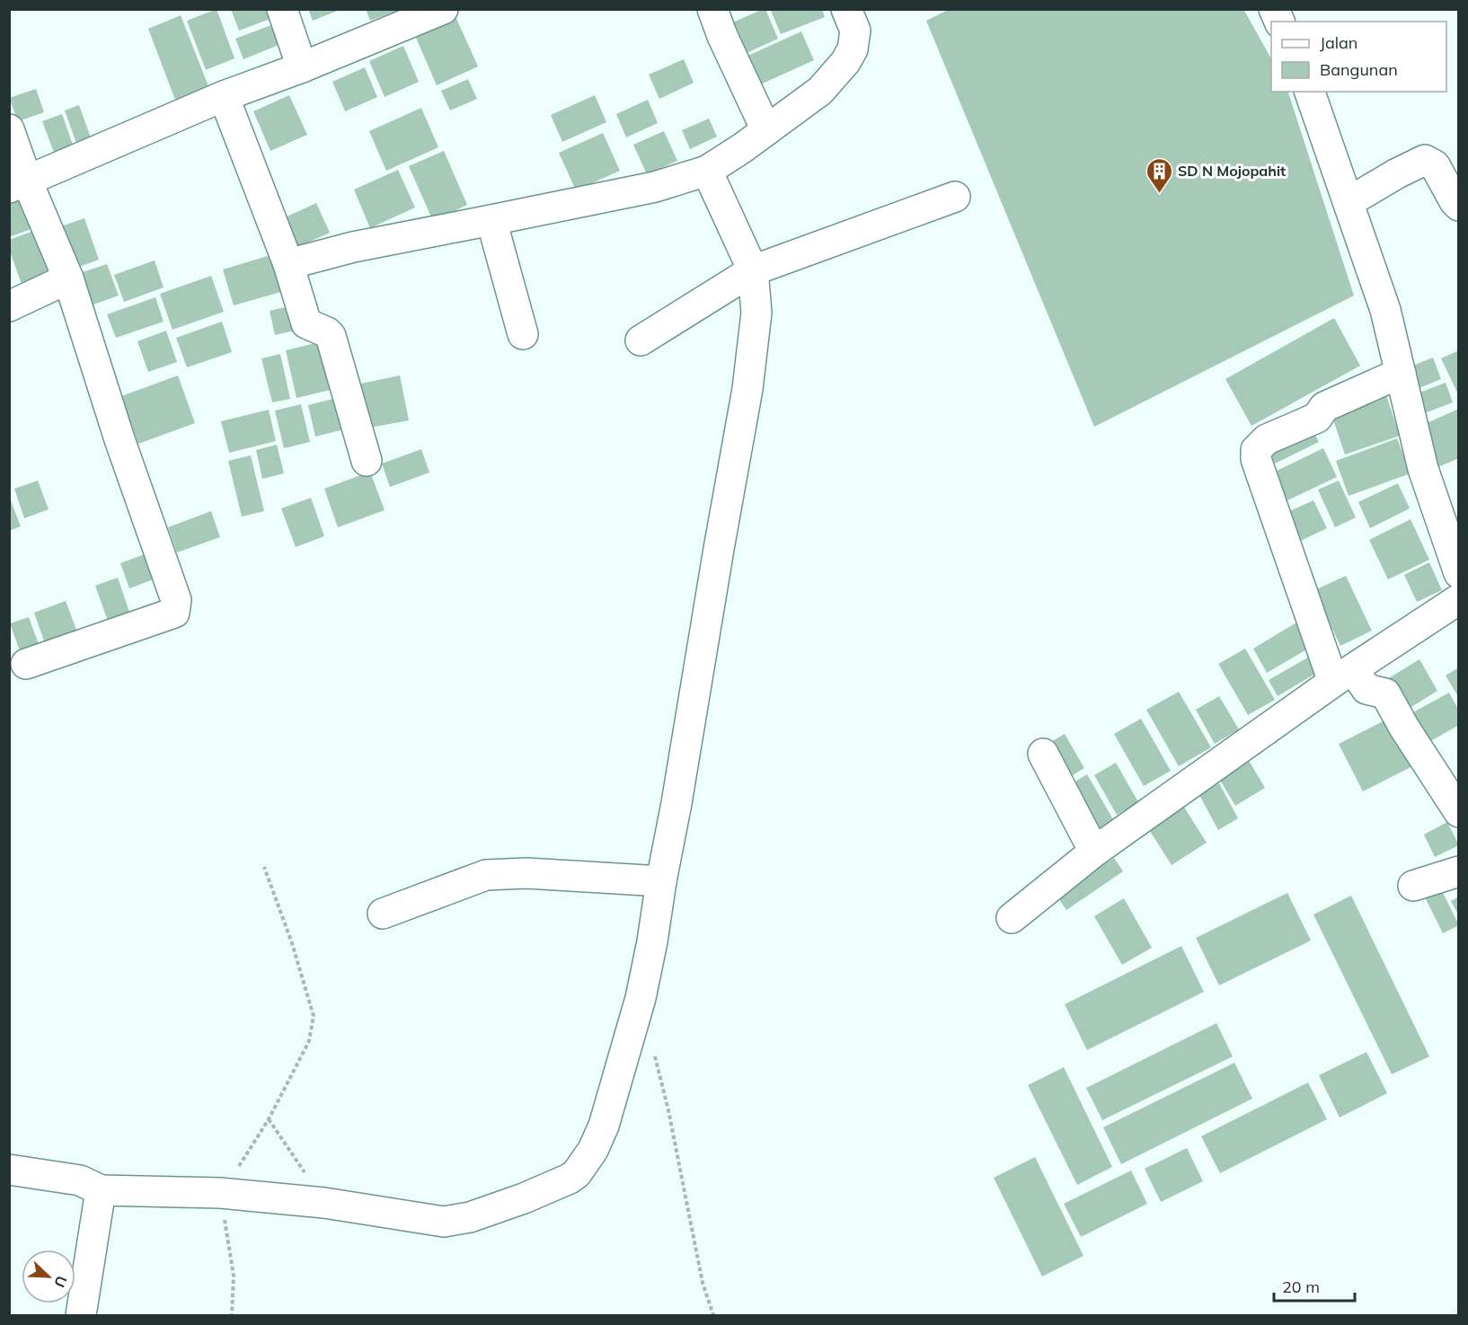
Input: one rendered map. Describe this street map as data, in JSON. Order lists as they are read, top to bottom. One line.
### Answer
{"places":{"building":["SD N Mojopahit"]},"legend":["Jalan","Bangunan"],"scale_bar":"20 m","north":"bottom right"}
